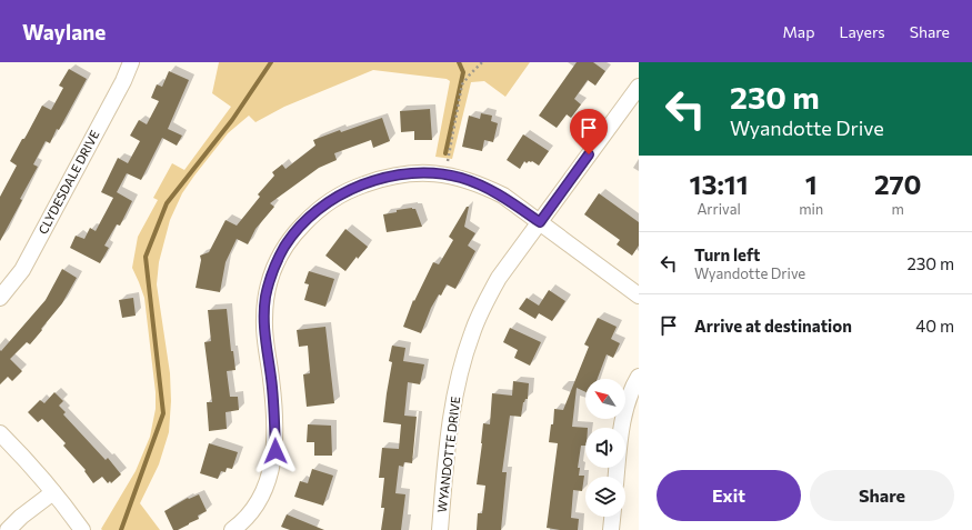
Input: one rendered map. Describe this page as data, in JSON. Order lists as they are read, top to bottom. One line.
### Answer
{"streets":{"street":["CLYDESDALE DRIVE","WYANDOTTE DRIVE"]},"north":"top left","page":{"header":"Waylane","nav":["Map","Layers","Share"],"turn":["230 m","Wyandotte Drive"],"eta":["13:11","Arrival","1","min","270","m"],"list":[{"name":"Turn left","note":"Wyandotte Drive","value":"230 m"},{"name":"Arrive at destination","value":"40 m"}],"buttons":["Exit","Share"]}}
